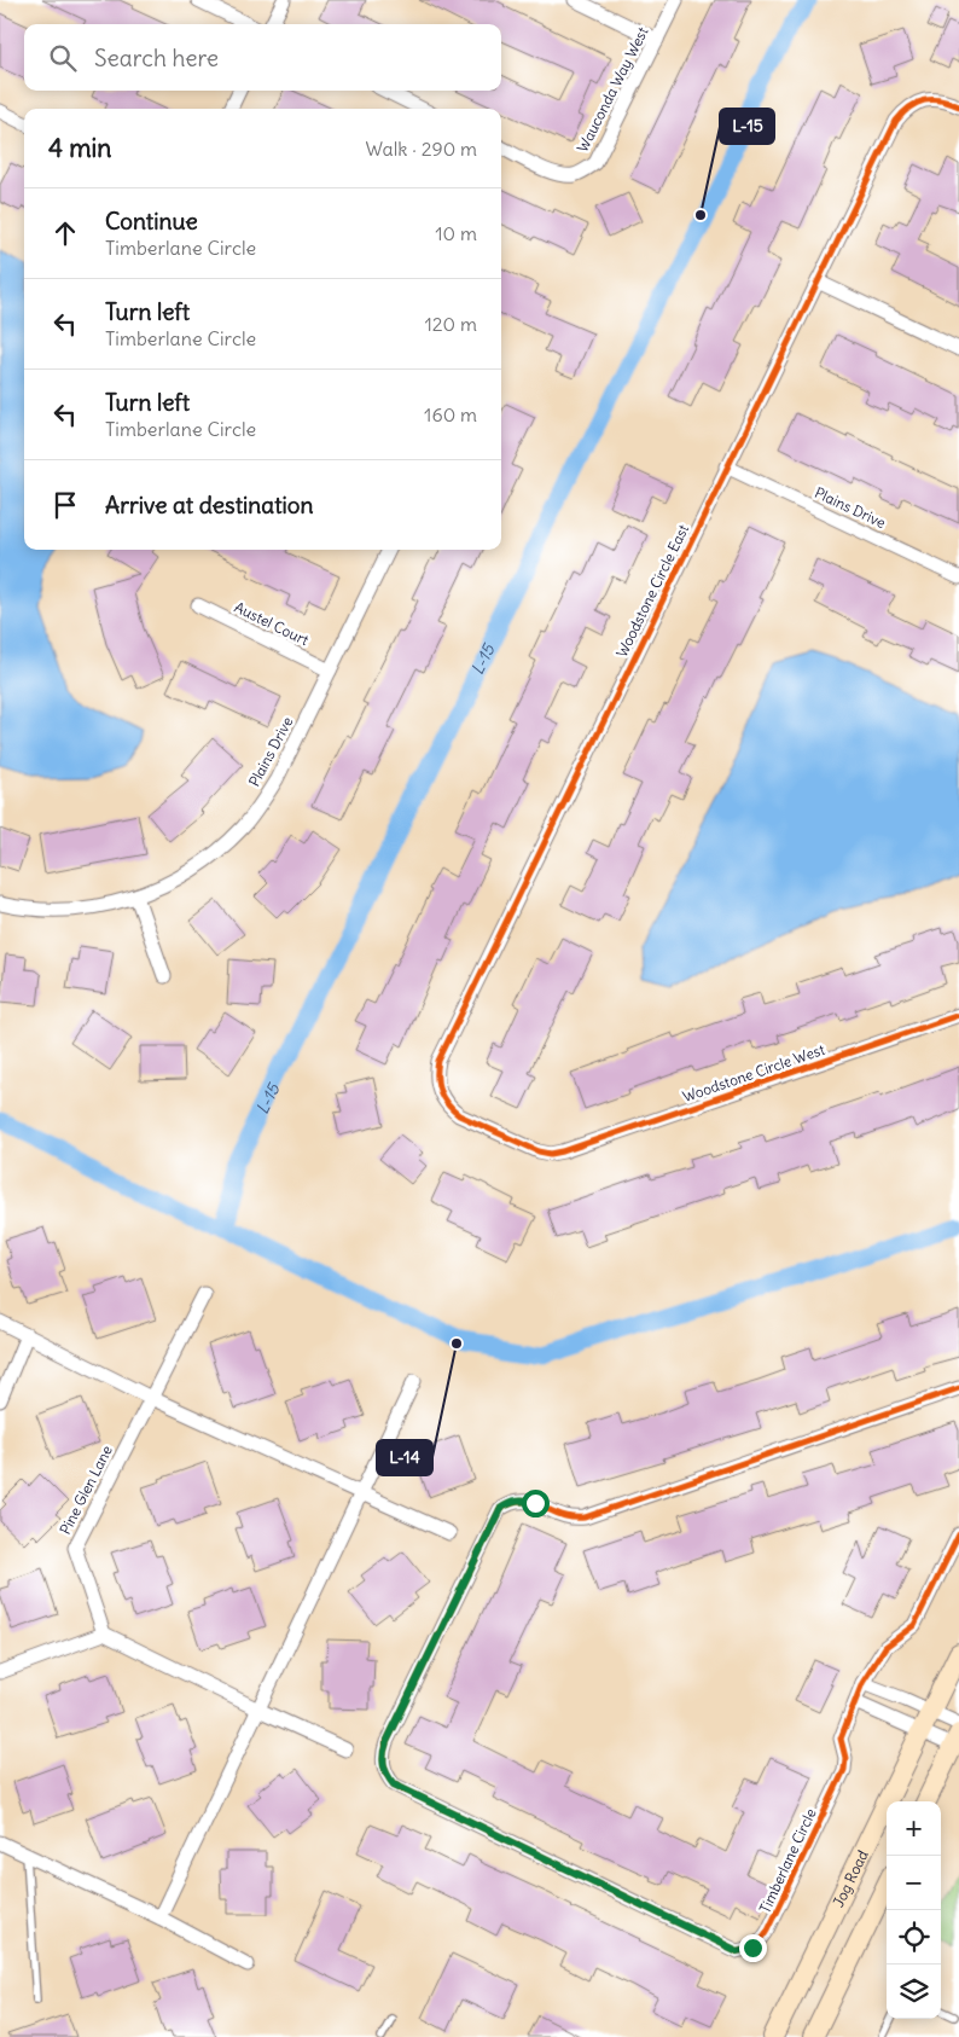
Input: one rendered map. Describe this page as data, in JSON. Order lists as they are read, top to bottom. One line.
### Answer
{"streets":{"main road":["Jog Road"],"street":["Wauconda Way West","Plains Drive","Woodstone Circle East","Austel Court","Woodstone Circle West","Pine Glen Lane","Timberlane Circle"]},"crossings":[["Plains Drive","Woodstone Circle East"],["Plains Drive","Austel Court"],["Woodstone Circle East","Woodstone Circle West"]],"water":["L-15"],"places":["L-15","L-14"],"page":{"search":"Search here","heading":["4 min","Walk · 290 m"],"list":[["Continue","Timberlane Circle","10 m"],["Turn left","Timberlane Circle","120 m"],["Turn left","Timberlane Circle","160 m"],"Arrive at destination"],"map_buttons":["+","−"]}}
